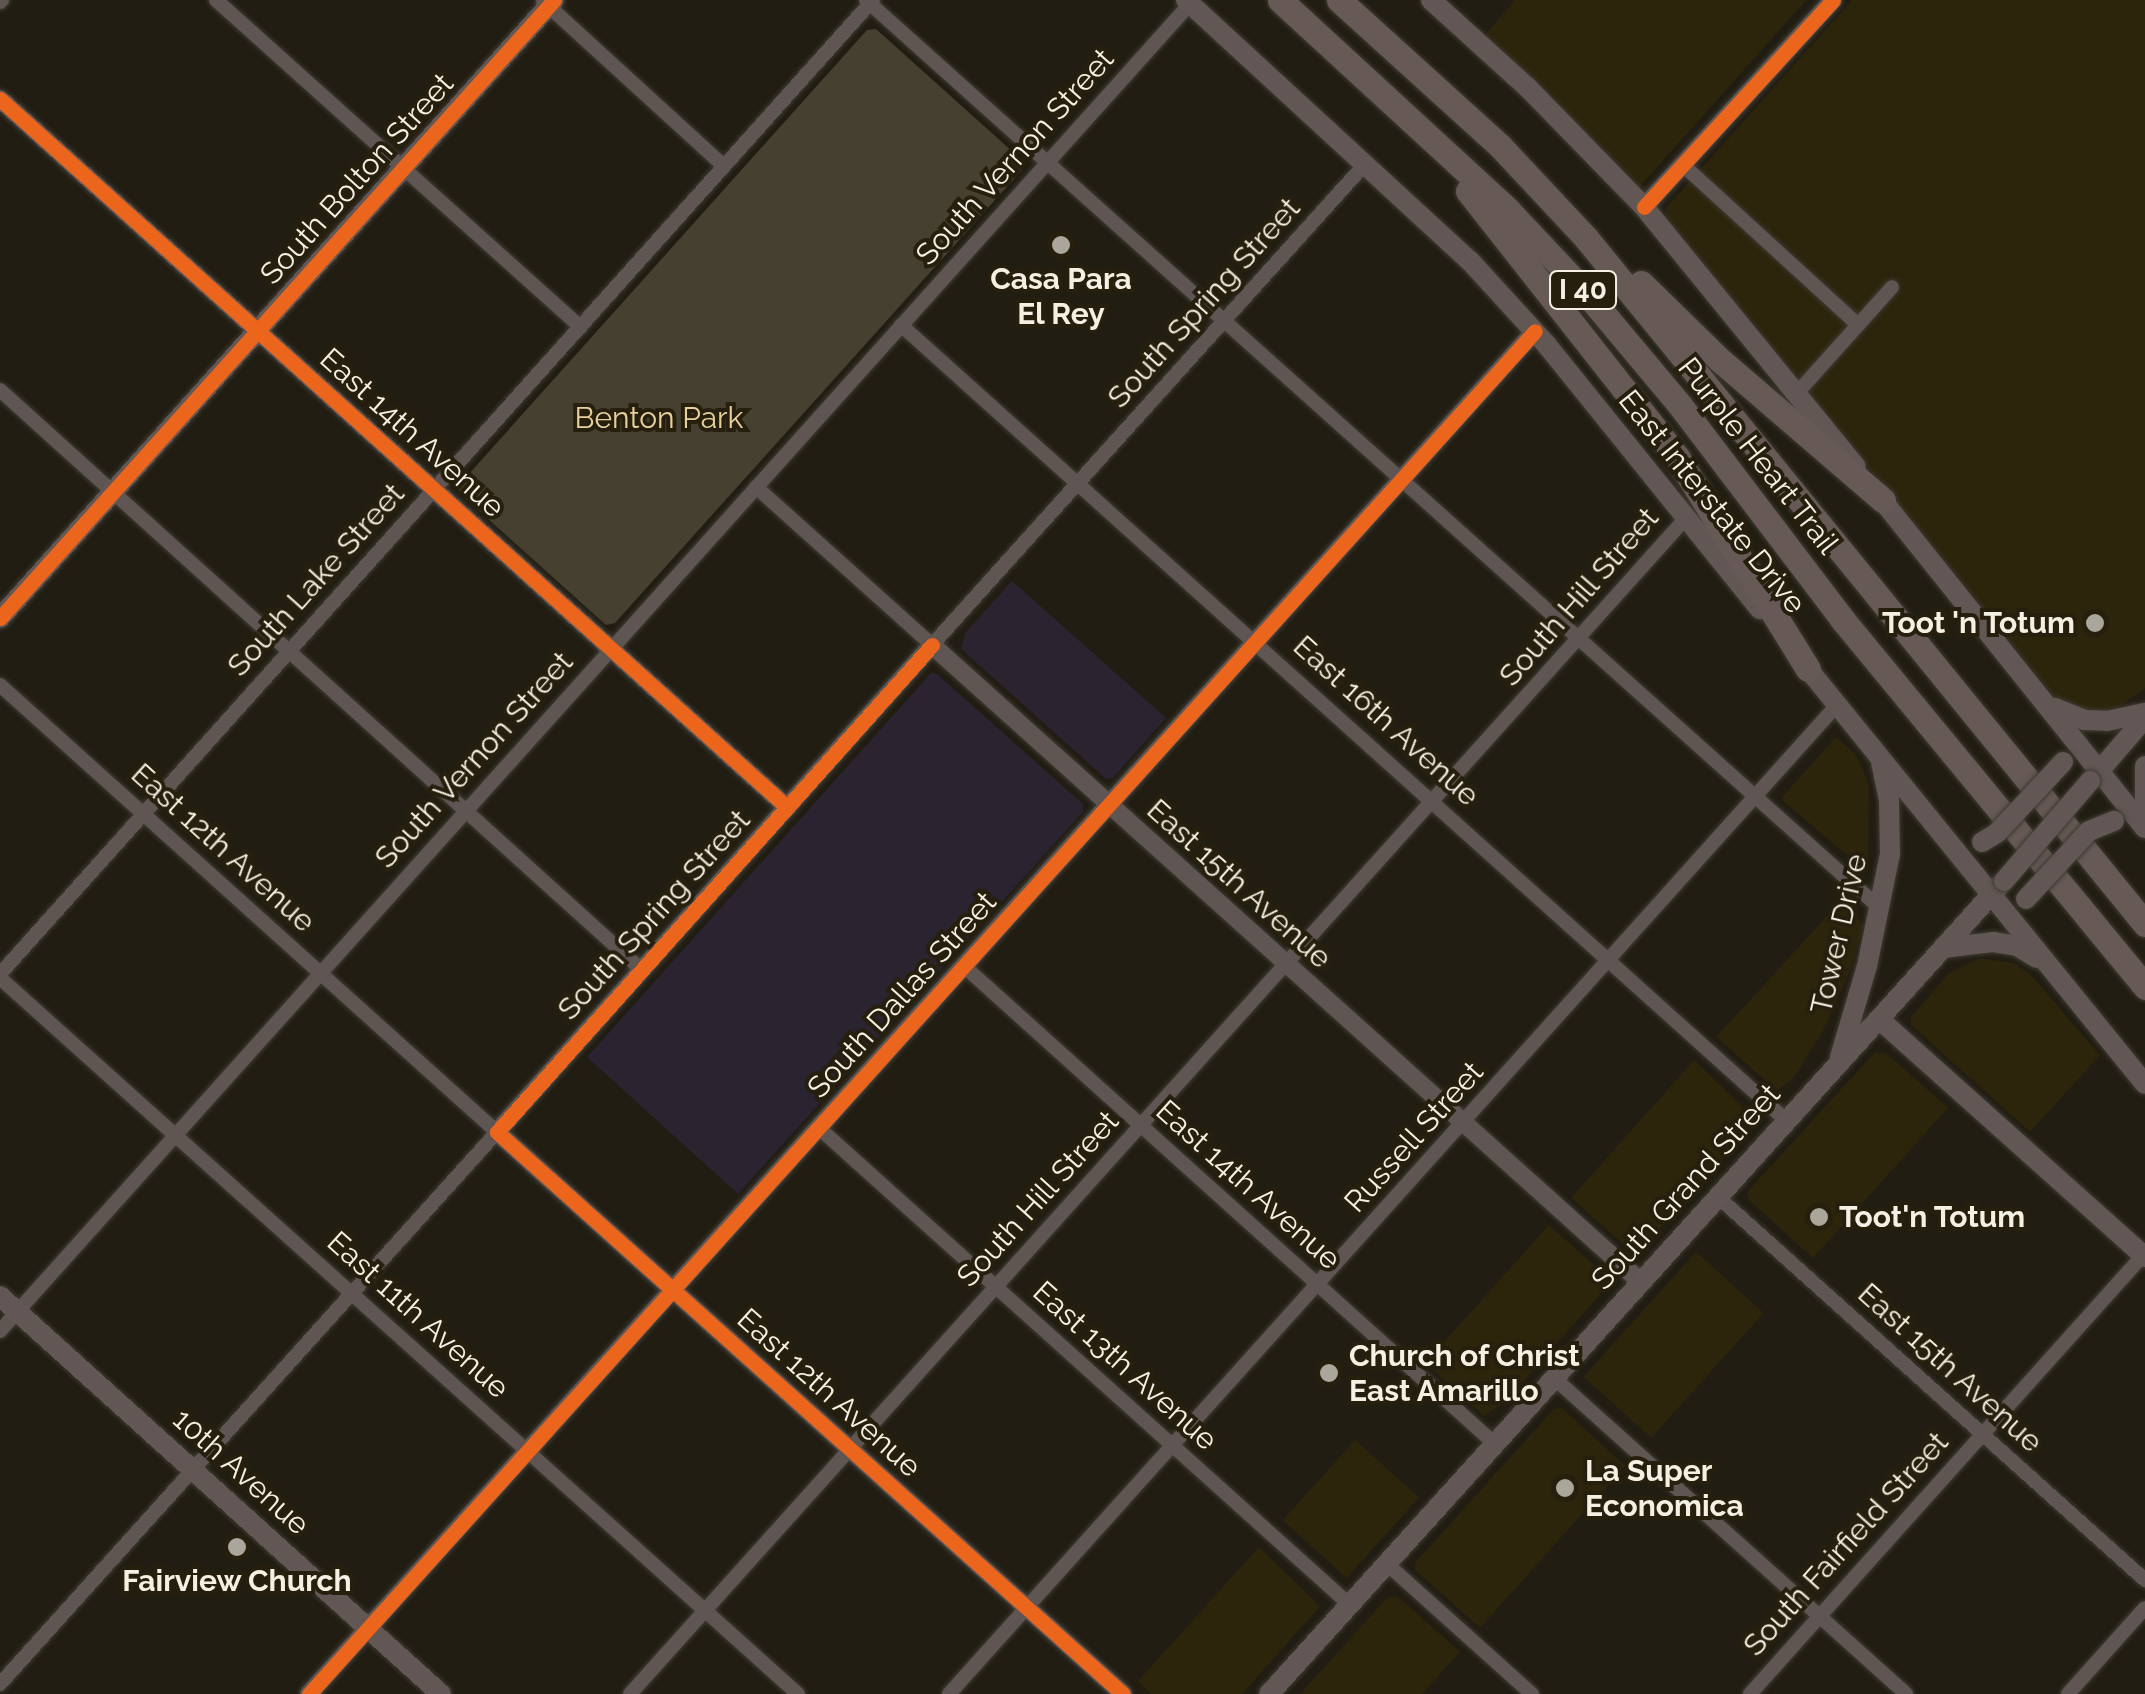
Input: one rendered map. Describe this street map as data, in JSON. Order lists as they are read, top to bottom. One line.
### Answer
{"streets":{"highway":["I 40","Purple Heart Trail"],"main road":["South Bolton Street","East Interstate Drive","Tower Drive","South Grand Street","10th Avenue"],"street":["South Vernon Street","South Spring Street","East 14th Avenue","South Lake Street","South Hill Street","East 16th Avenue","East 12th Avenue","East 15th Avenue","South Dallas Street","Russell Street","East 11th Avenue","East 13th Avenue","South Fairfield Street"]},"crossings":[["South Vernon Street","East 14th Avenue"],["South Vernon Street","East Interstate Drive"],["South Vernon Street","East 16th Avenue"],["South Vernon Street","East 12th Avenue"],["South Vernon Street","East 15th Avenue"],["South Vernon Street","East 11th Avenue"],["South Vernon Street","10th Avenue"],["South Bolton Street","East 14th Avenue"],["South Spring Street","East 14th Avenue"],["South Spring Street","East Interstate Drive"],["South Spring Street","East 16th Avenue"],["South Spring Street","East 12th Avenue"],["South Spring Street","East 15th Avenue"],["South Spring Street","East 11th Avenue"],["South Spring Street","10th Avenue"],["East 14th Avenue","South Lake Street"],["East 14th Avenue","South Hill Street"],["East 14th Avenue","South Dallas Street"],["East 14th Avenue","Russell Street"],["East 14th Avenue","South Grand Street"],["East Interstate Drive","South Hill Street"],["East Interstate Drive","Tower Drive"],["East Interstate Drive","South Dallas Street"],["East Interstate Drive","Russell Street"],["East Interstate Drive","South Grand Street"],["South Lake Street","East 12th Avenue"],["South Lake Street","East 11th Avenue"],["South Hill Street","East 16th Avenue"],["South Hill Street","East 12th Avenue"],["South Hill Street","East 15th Avenue"],["South Hill Street","East 11th Avenue"],["South Hill Street","East 13th Avenue"],["East 16th Avenue","South Dallas Street"],["East 16th Avenue","Russell Street"],["East 16th Avenue","South Grand Street"],["East 12th Avenue","South Dallas Street"],["East 12th Avenue","Russell Street"],["East 15th Avenue","South Dallas Street"],["East 15th Avenue","Russell Street"],["East 15th Avenue","South Grand Street"],["East 15th Avenue","South Fairfield Street"],["Tower Drive","South Grand Street"],["South Dallas Street","East 11th Avenue"],["South Dallas Street","East 13th Avenue"],["South Dallas Street","10th Avenue"],["Russell Street","East 13th Avenue"],["South Grand Street","East 13th Avenue"]],"parks":["Benton Park"],"places":["Casa Para El Rey","Toot 'n Totum","Toot'n Totum","Church of Christ East Amarillo","La Super Economica","Fairview Church"]}
